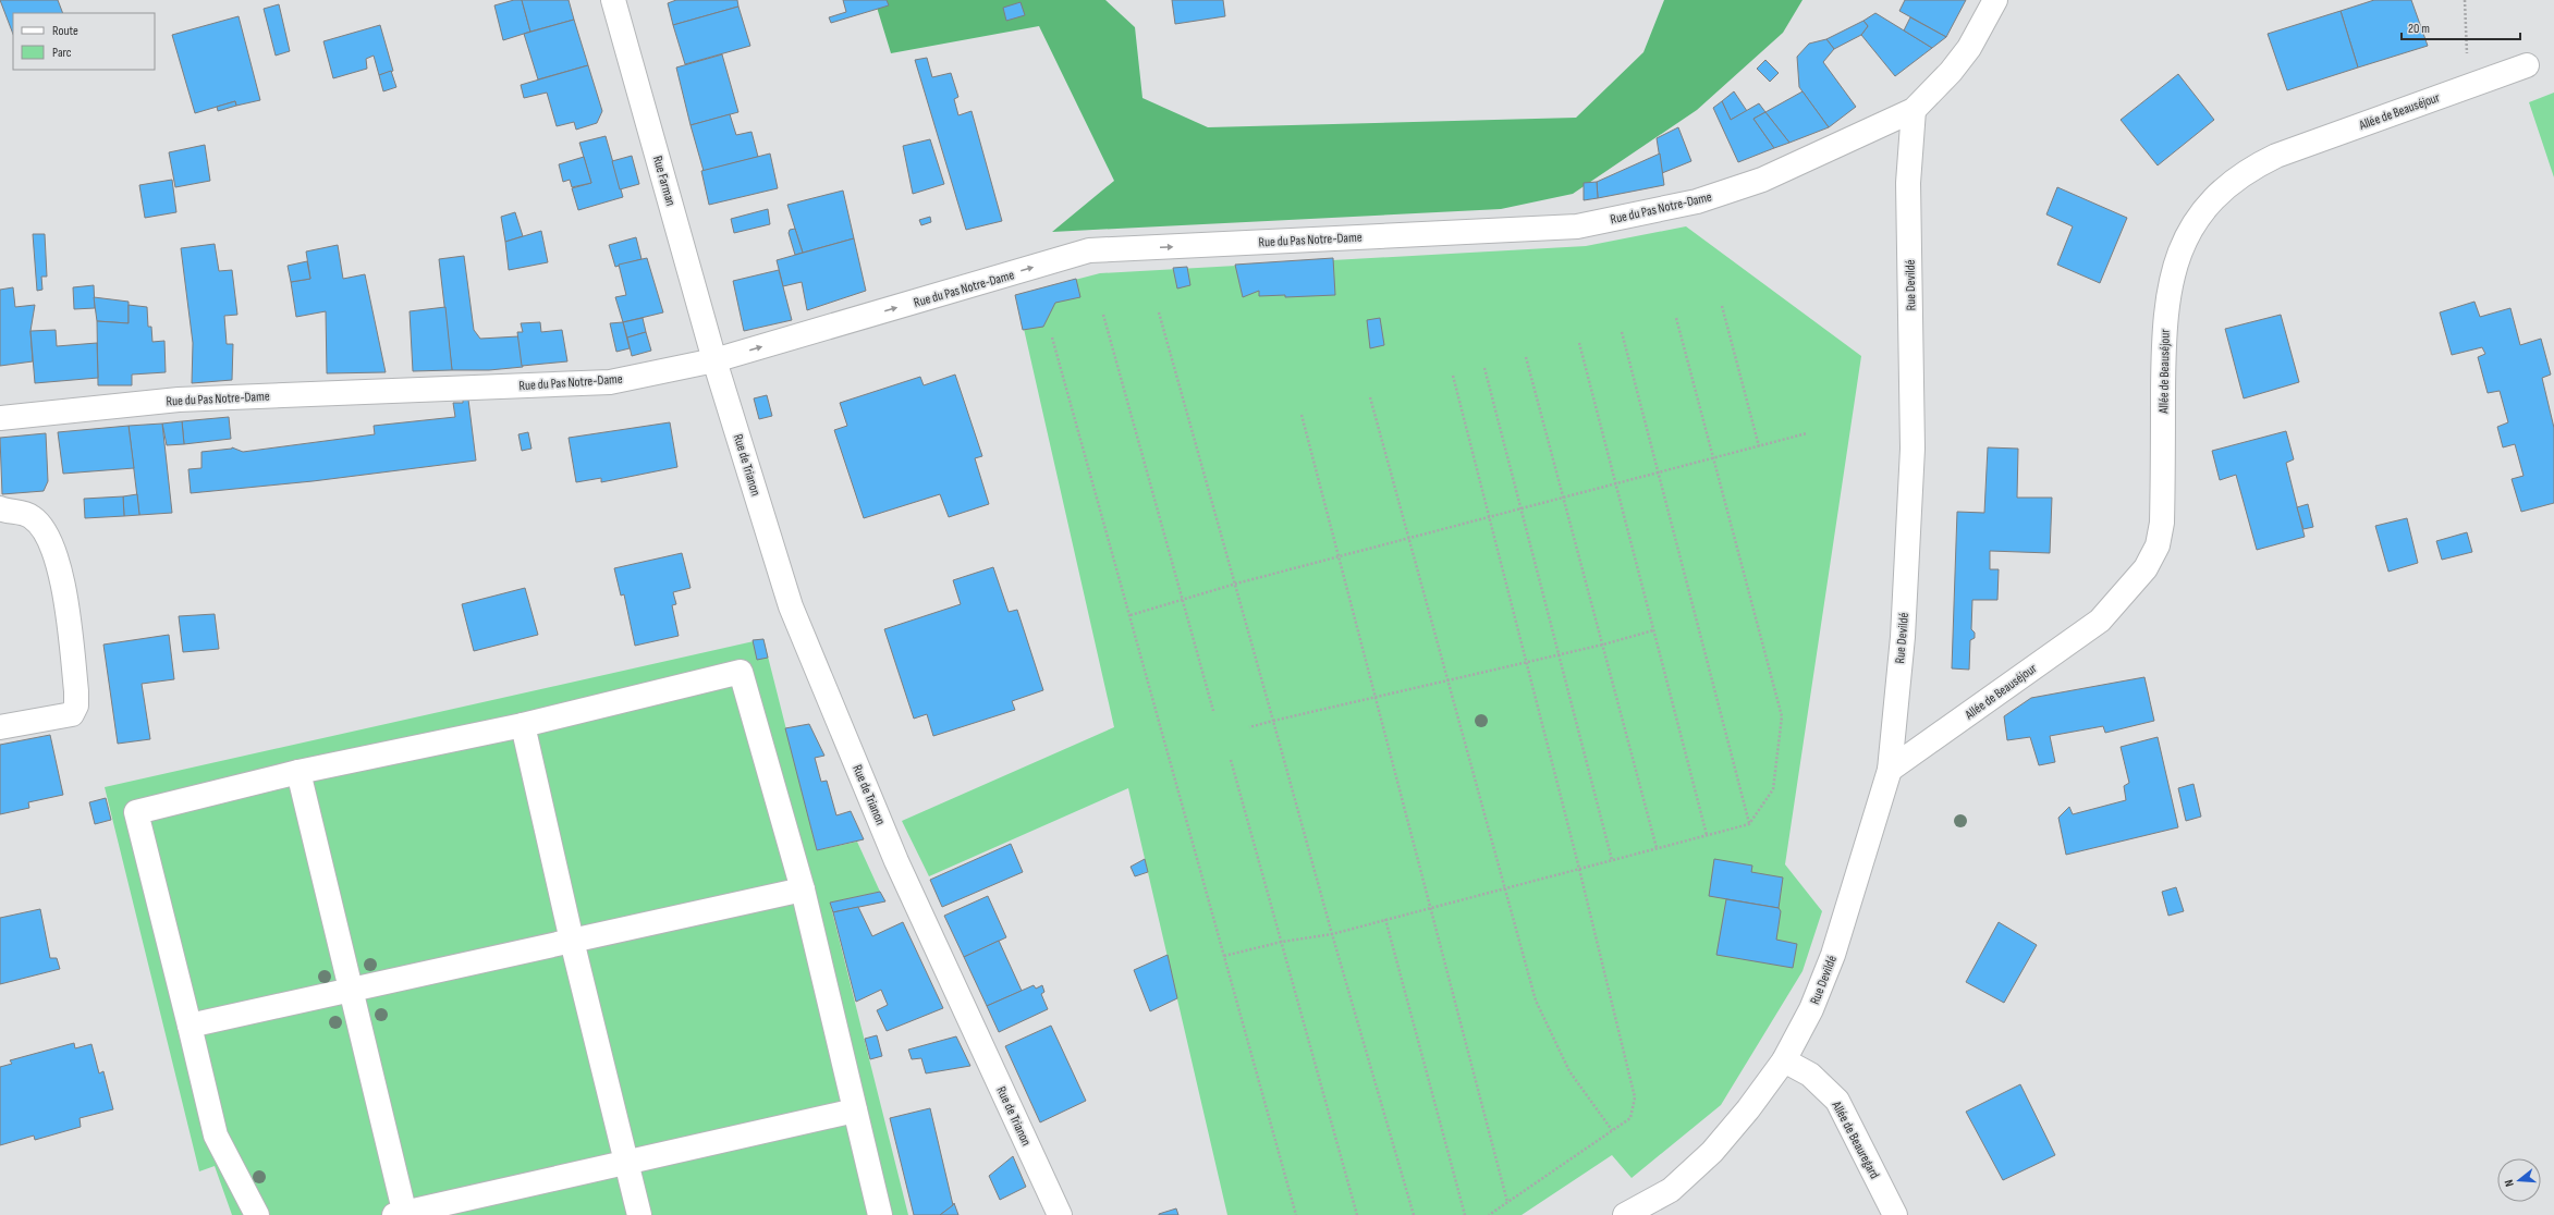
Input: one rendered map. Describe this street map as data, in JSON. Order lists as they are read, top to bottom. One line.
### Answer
{"streets":{"street":["Allée de Beauséjour","Rue Farman","Rue du Pas Notre-Dame","Rue Devildé","Rue de Trianon","Allée de Beauregard"]},"crossings":[["Allée de Beauséjour","Rue Devildé"],["Rue Farman","Rue du Pas Notre-Dame"],["Rue Farman","Rue de Trianon"],["Rue du Pas Notre-Dame","Rue Devildé"],["Rue du Pas Notre-Dame","Rue de Trianon"],["Rue Devildé","Allée de Beauregard"]],"one_way":["Rue du Pas Notre-Dame"],"legend":["Route","Parc"],"scale_bar":"20 m","north":"left"}
